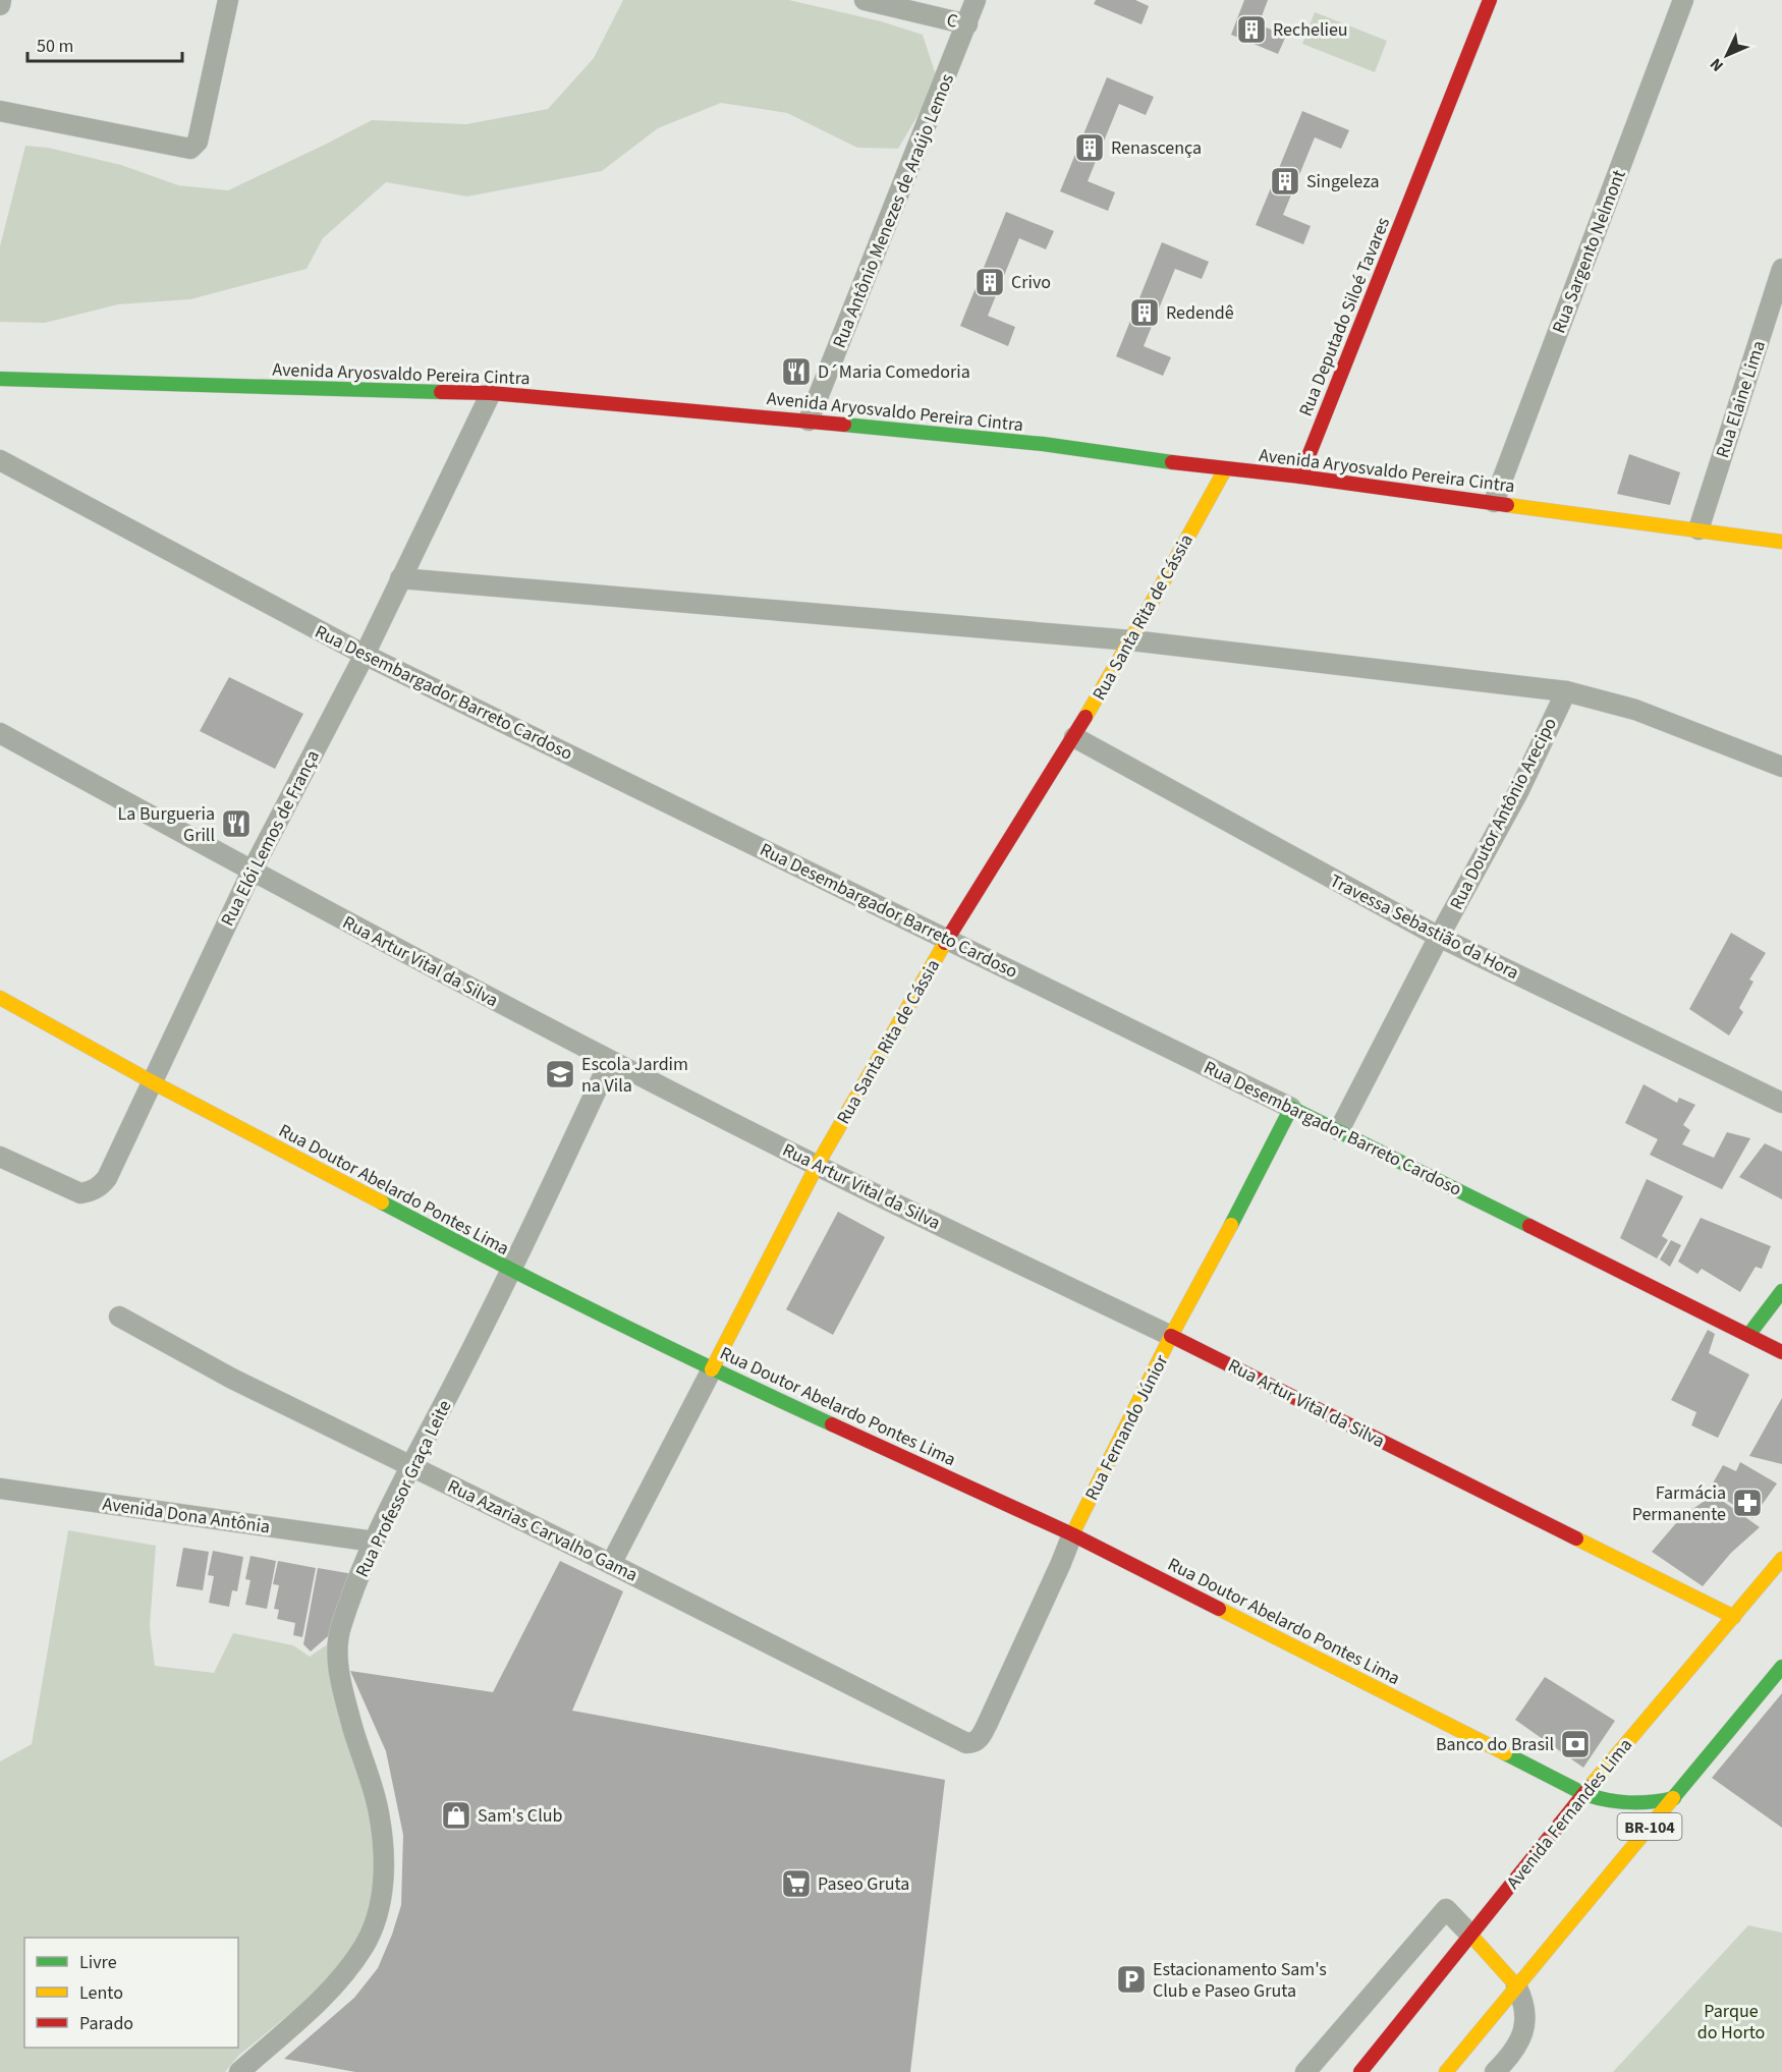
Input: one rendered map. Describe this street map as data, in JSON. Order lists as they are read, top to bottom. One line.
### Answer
{"streets":{"main road":["Rua Deputado Siloé Tavares","Avenida Aryosvaldo Pereira Cintra","Rua Santa Rita de Cássia","Rua Desembargador Barreto Cardoso","Rua Artur Vital da Silva","Rua Doutor Abelardo Pontes Lima","Rua Fernando Júnior","Avenida Fernandes Lima","BR-104"],"street":["C","Rua Antônio Menezes de Araújo Lemos","Rua Sargento Nelmont","Rua Elaine Lima","Rua Doutor Antônio Arecipo","Rua Elói Lemos de França","Travessa Sebastião da Hora","Rua Professor Graça Leite","Avenida Dona Antônia","Rua Azarias Carvalho Gama"]},"crossings":[["C","Rua Antônio Menezes de Araújo Lemos"],["Rua Antônio Menezes de Araújo Lemos","Avenida Aryosvaldo Pereira Cintra"],["Rua Sargento Nelmont","Avenida Aryosvaldo Pereira Cintra"],["Rua Deputado Siloé Tavares","Avenida Aryosvaldo Pereira Cintra"],["Avenida Aryosvaldo Pereira Cintra","Rua Elaine Lima"],["Avenida Aryosvaldo Pereira Cintra","Rua Santa Rita de Cássia"],["Avenida Aryosvaldo Pereira Cintra","Rua Elói Lemos de França"],["Rua Santa Rita de Cássia","Rua Desembargador Barreto Cardoso"],["Rua Santa Rita de Cássia","Travessa Sebastião da Hora"],["Rua Santa Rita de Cássia","Rua Artur Vital da Silva"],["Rua Santa Rita de Cássia","Rua Doutor Abelardo Pontes Lima"],["Rua Santa Rita de Cássia","Rua Azarias Carvalho Gama"],["Rua Desembargador Barreto Cardoso","Rua Doutor Antônio Arecipo"],["Rua Desembargador Barreto Cardoso","Rua Elói Lemos de França"],["Rua Desembargador Barreto Cardoso","Rua Fernando Júnior"],["Rua Doutor Antônio Arecipo","Travessa Sebastião da Hora"],["Rua Elói Lemos de França","Rua Artur Vital da Silva"],["Rua Elói Lemos de França","Rua Doutor Abelardo Pontes Lima"],["Rua Artur Vital da Silva","Rua Fernando Júnior"],["Rua Artur Vital da Silva","Rua Professor Graça Leite"],["Rua Artur Vital da Silva","Avenida Fernandes Lima"],["Rua Doutor Abelardo Pontes Lima","Rua Fernando Júnior"],["Rua Doutor Abelardo Pontes Lima","Rua Professor Graça Leite"],["Rua Doutor Abelardo Pontes Lima","Avenida Fernandes Lima"],["Rua Doutor Abelardo Pontes Lima","BR-104"],["Rua Fernando Júnior","Rua Azarias Carvalho Gama"],["Rua Professor Graça Leite","Avenida Dona Antônia"],["Rua Professor Graça Leite","Rua Azarias Carvalho Gama"]],"parks":["Parque do Horto"],"places":{"building":["Rechelieu","Renascença","Singeleza","Crivo","Redendê"],"restaurant":["D´Maria Comedoria","La Burgueria Grill"],"school or university":["Escola Jardim na Vila"],"pharmacy":["Farmácia Permanente"],"bank":["Banco do Brasil"],"shop":["Sam's Club"],"supermarket":["Paseo Gruta"],"parking":["Estacionamento Sam's Club e Paseo Gruta"]},"legend":["Livre","Lento","Parado"],"scale_bar":"50 m","north":"bottom left"}
